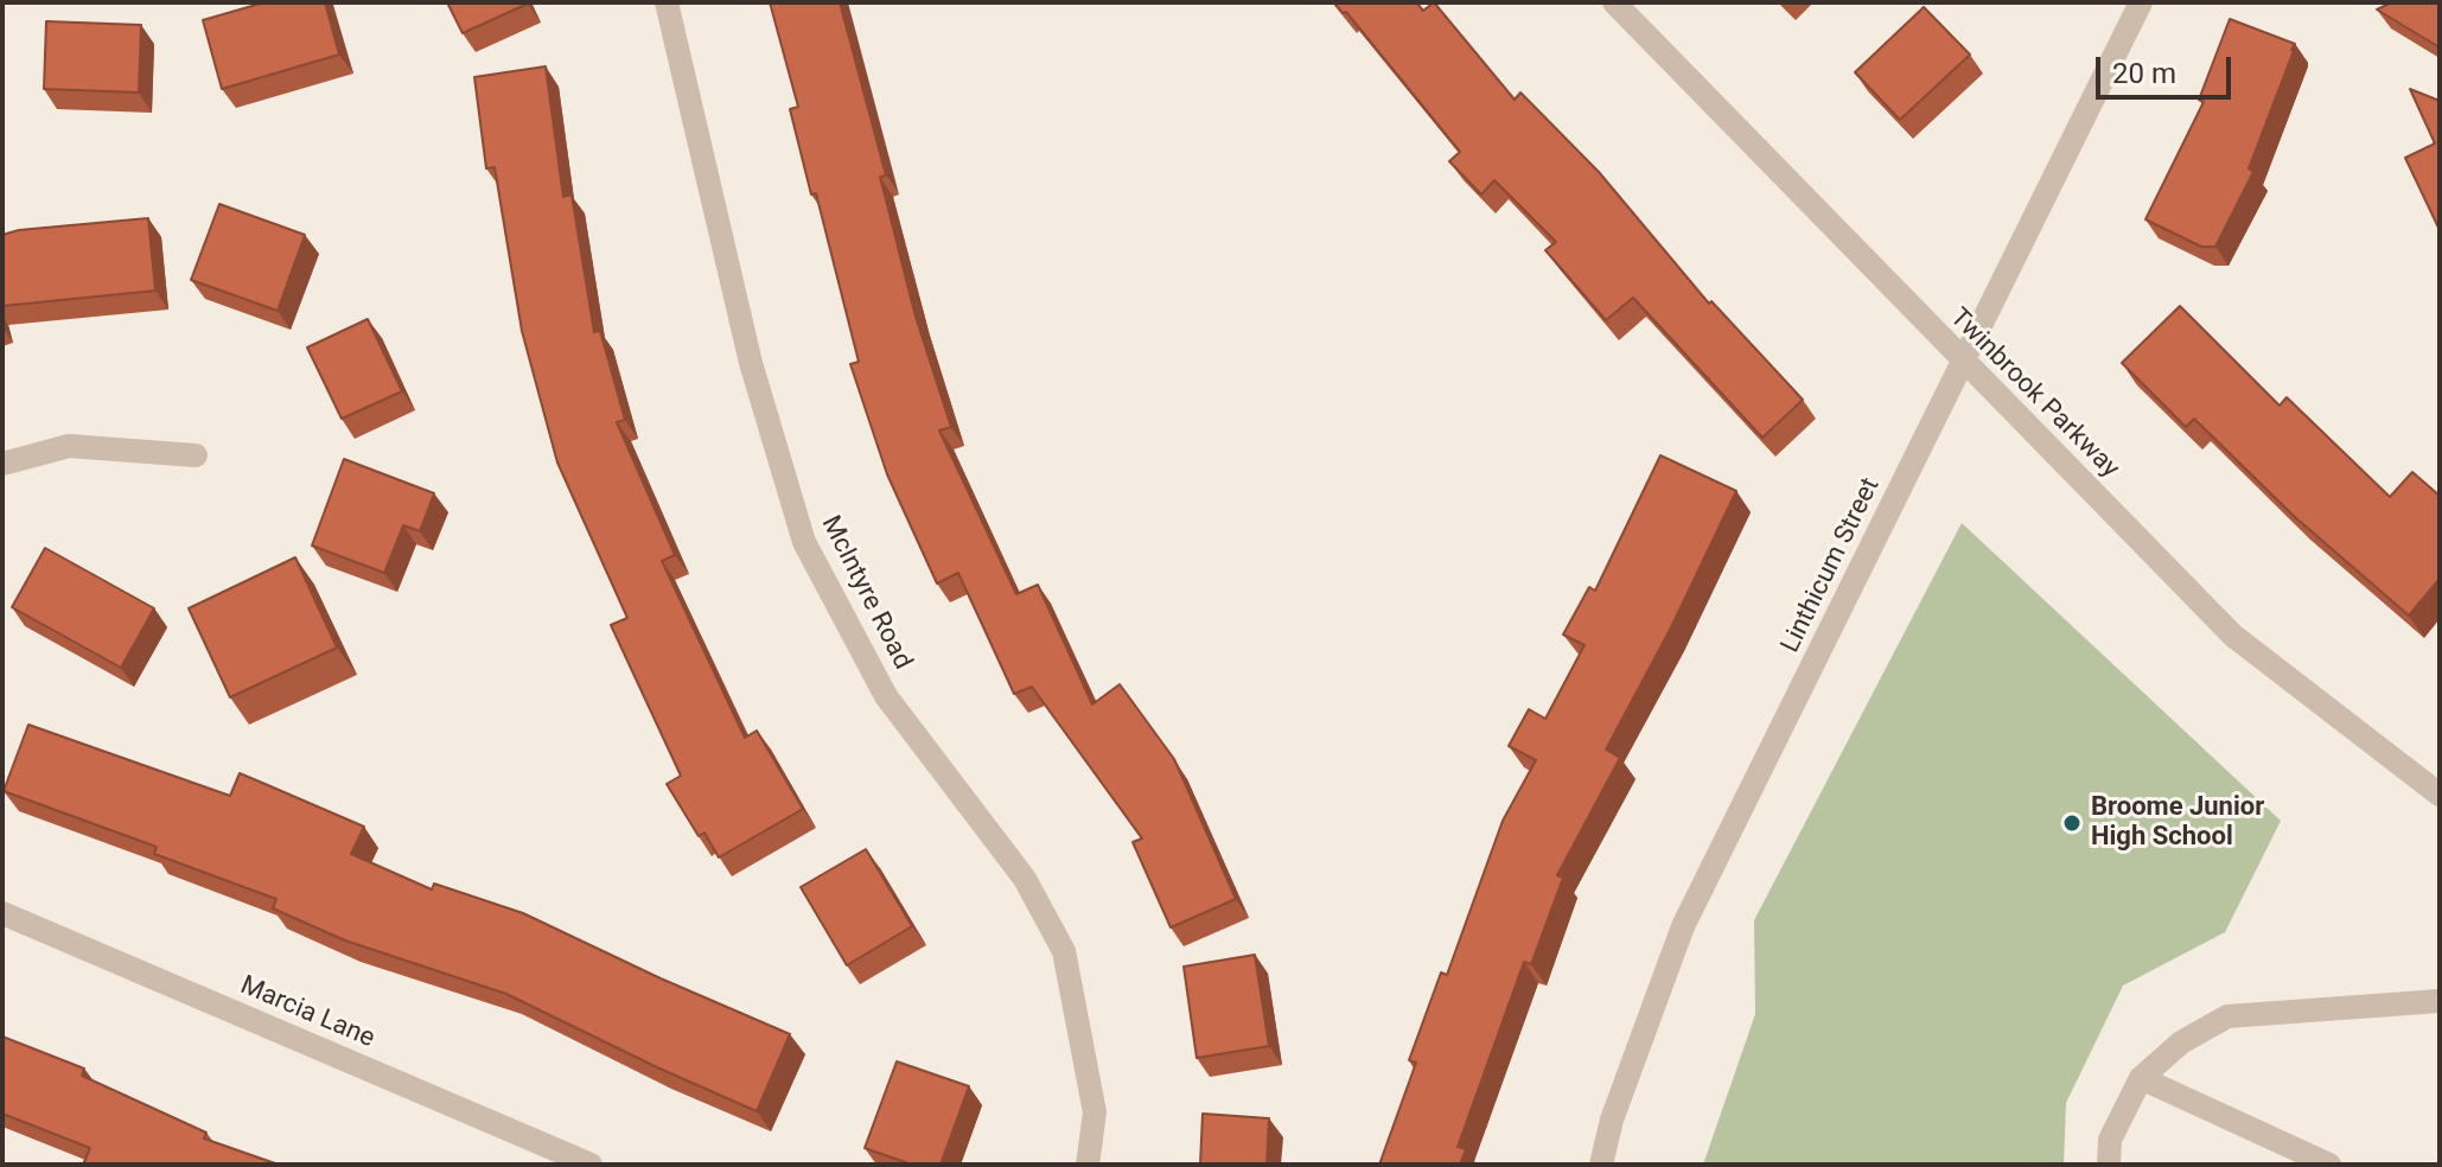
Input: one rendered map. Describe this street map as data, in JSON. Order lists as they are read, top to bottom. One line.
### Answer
{"streets":{"street":["Twinbrook Parkway","Linthicum Street","McIntyre Road","Marcia Lane"]},"crossings":[["Twinbrook Parkway","Linthicum Street"]],"places":["Broome Junior High School"],"scale_bar":"20 m"}
